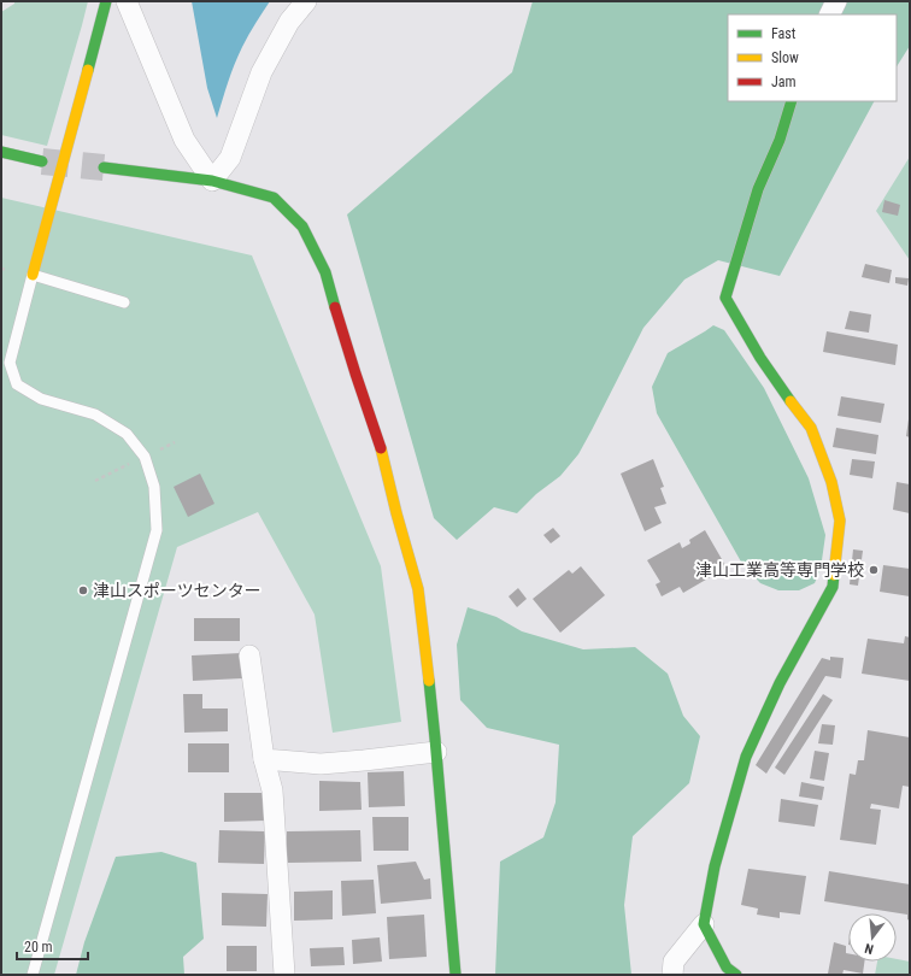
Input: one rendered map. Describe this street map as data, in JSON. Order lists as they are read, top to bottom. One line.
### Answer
{"places":["津山工業高等専門学校","津山スポーツセンター"],"legend":["Fast","Slow","Jam"],"scale_bar":"20 m","north":"bottom"}
